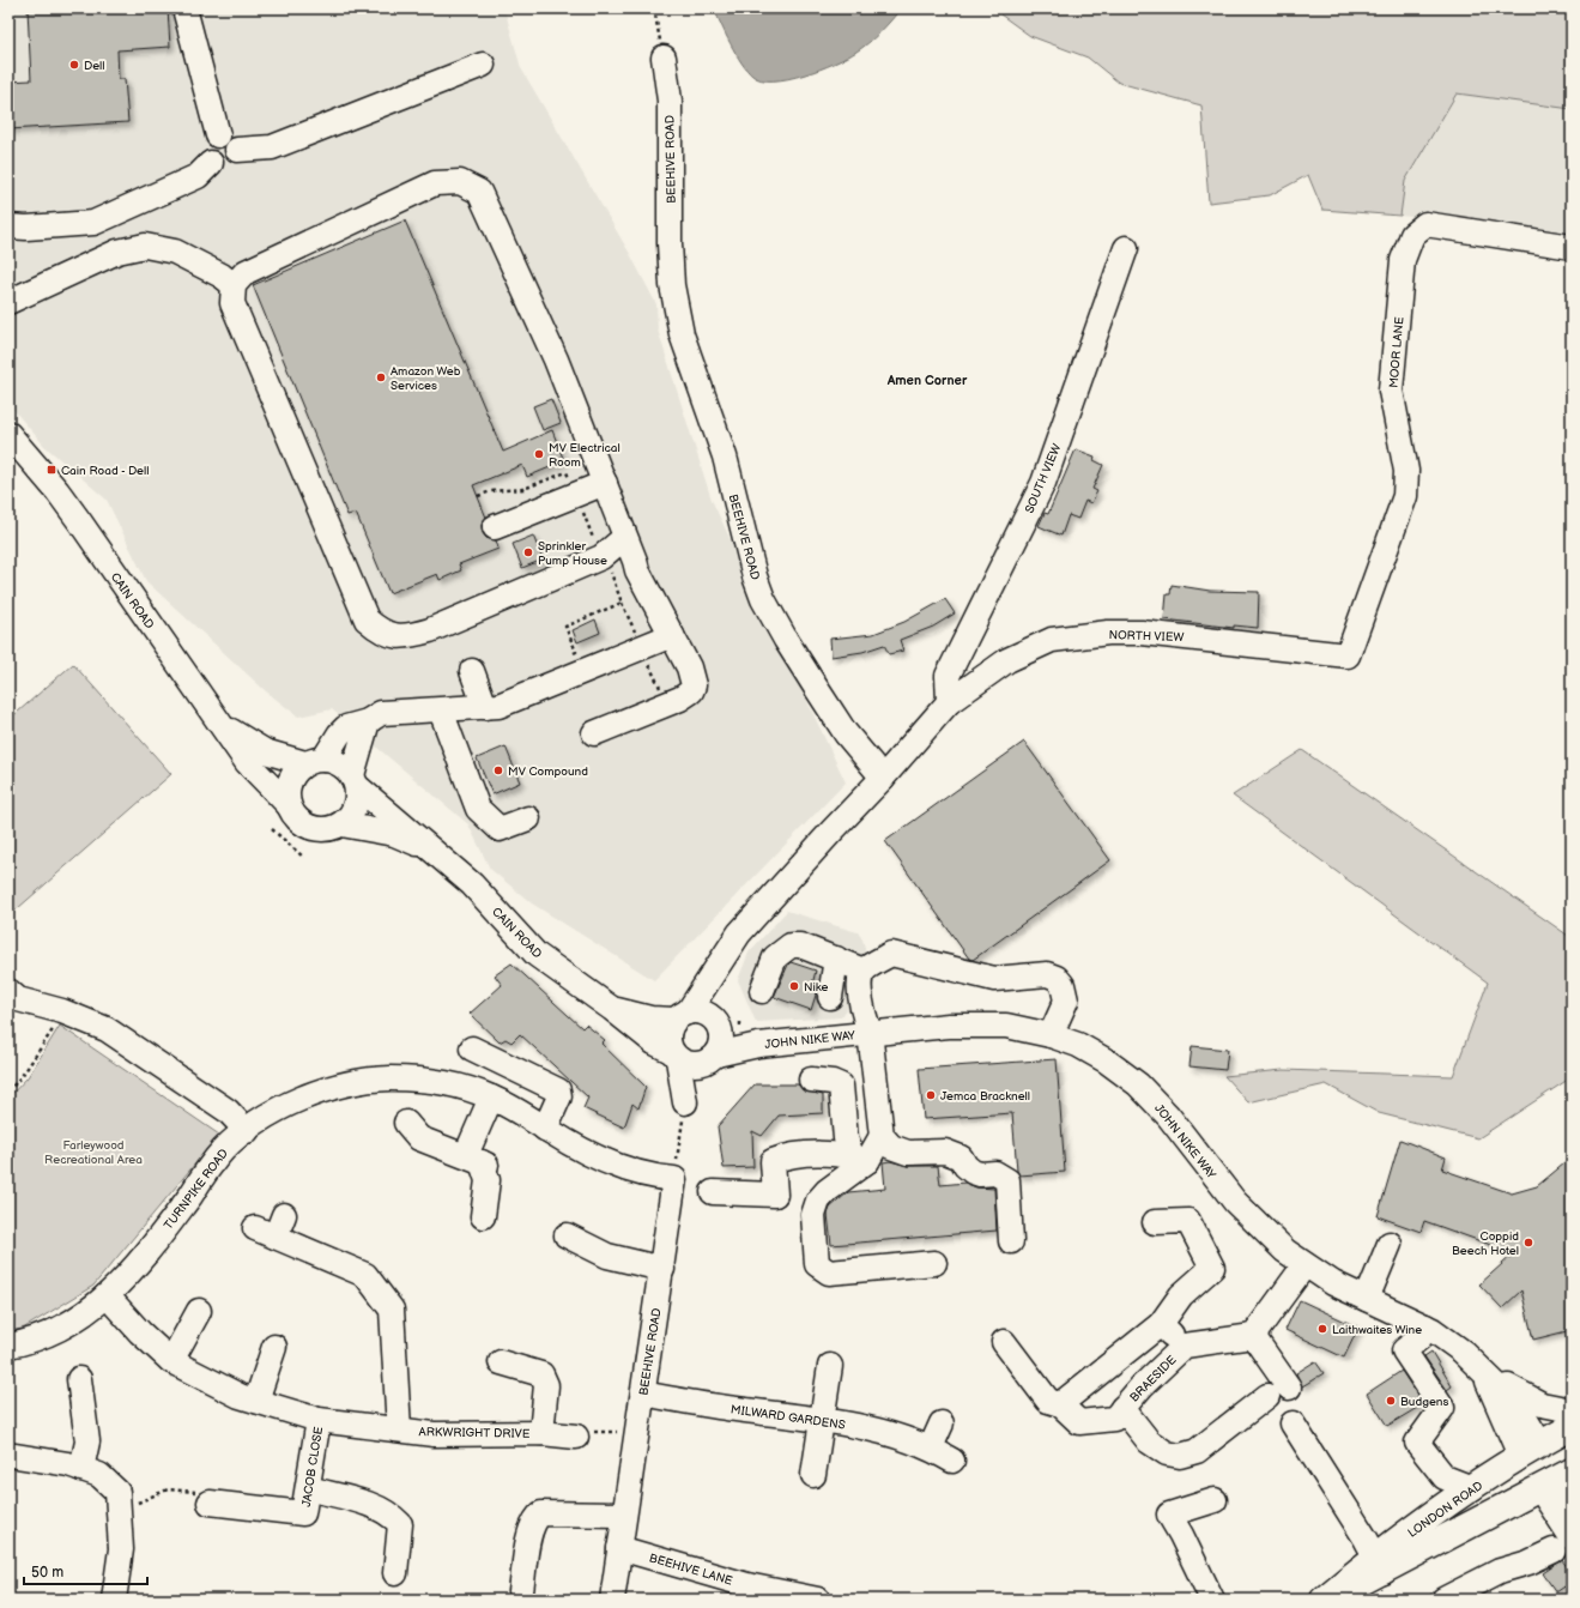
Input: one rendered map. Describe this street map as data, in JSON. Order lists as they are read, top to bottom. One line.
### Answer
{"streets":{"main road":["LONDON ROAD"],"street":["BEEHIVE ROAD","MOOR LANE","SOUTH VIEW","CAIN ROAD","NORTH VIEW","JOHN NIKE WAY","TURNPIKE ROAD","BRAESIDE","MILWARD GARDENS","ARKWRIGHT DRIVE","JACOB CLOSE","BEEHIVE LANE"]},"crossings":[["BEEHIVE ROAD","NORTH VIEW"],["BEEHIVE ROAD","TURNPIKE ROAD"],["BEEHIVE ROAD","MILWARD GARDENS"],["BEEHIVE ROAD","BEEHIVE LANE"],["MOOR LANE","NORTH VIEW"],["SOUTH VIEW","NORTH VIEW"],["CAIN ROAD","JOHN NIKE WAY"],["JOHN NIKE WAY","LONDON ROAD"],["TURNPIKE ROAD","ARKWRIGHT DRIVE"],["ARKWRIGHT DRIVE","JACOB CLOSE"]],"districts":["Amen Corner"],"parks":["Farleywood Recreational Area"],"places":{"other":["Dell","Amazon Web Services","MV Electrical Room","Sprinkler Pump House","MV Compound","Nike","Jemca Bracknell","Coppid Beech Hotel","Laithwaites Wine","Budgens"],"transit":["Cain Road - Dell"]},"scale_bar":"50 m"}
